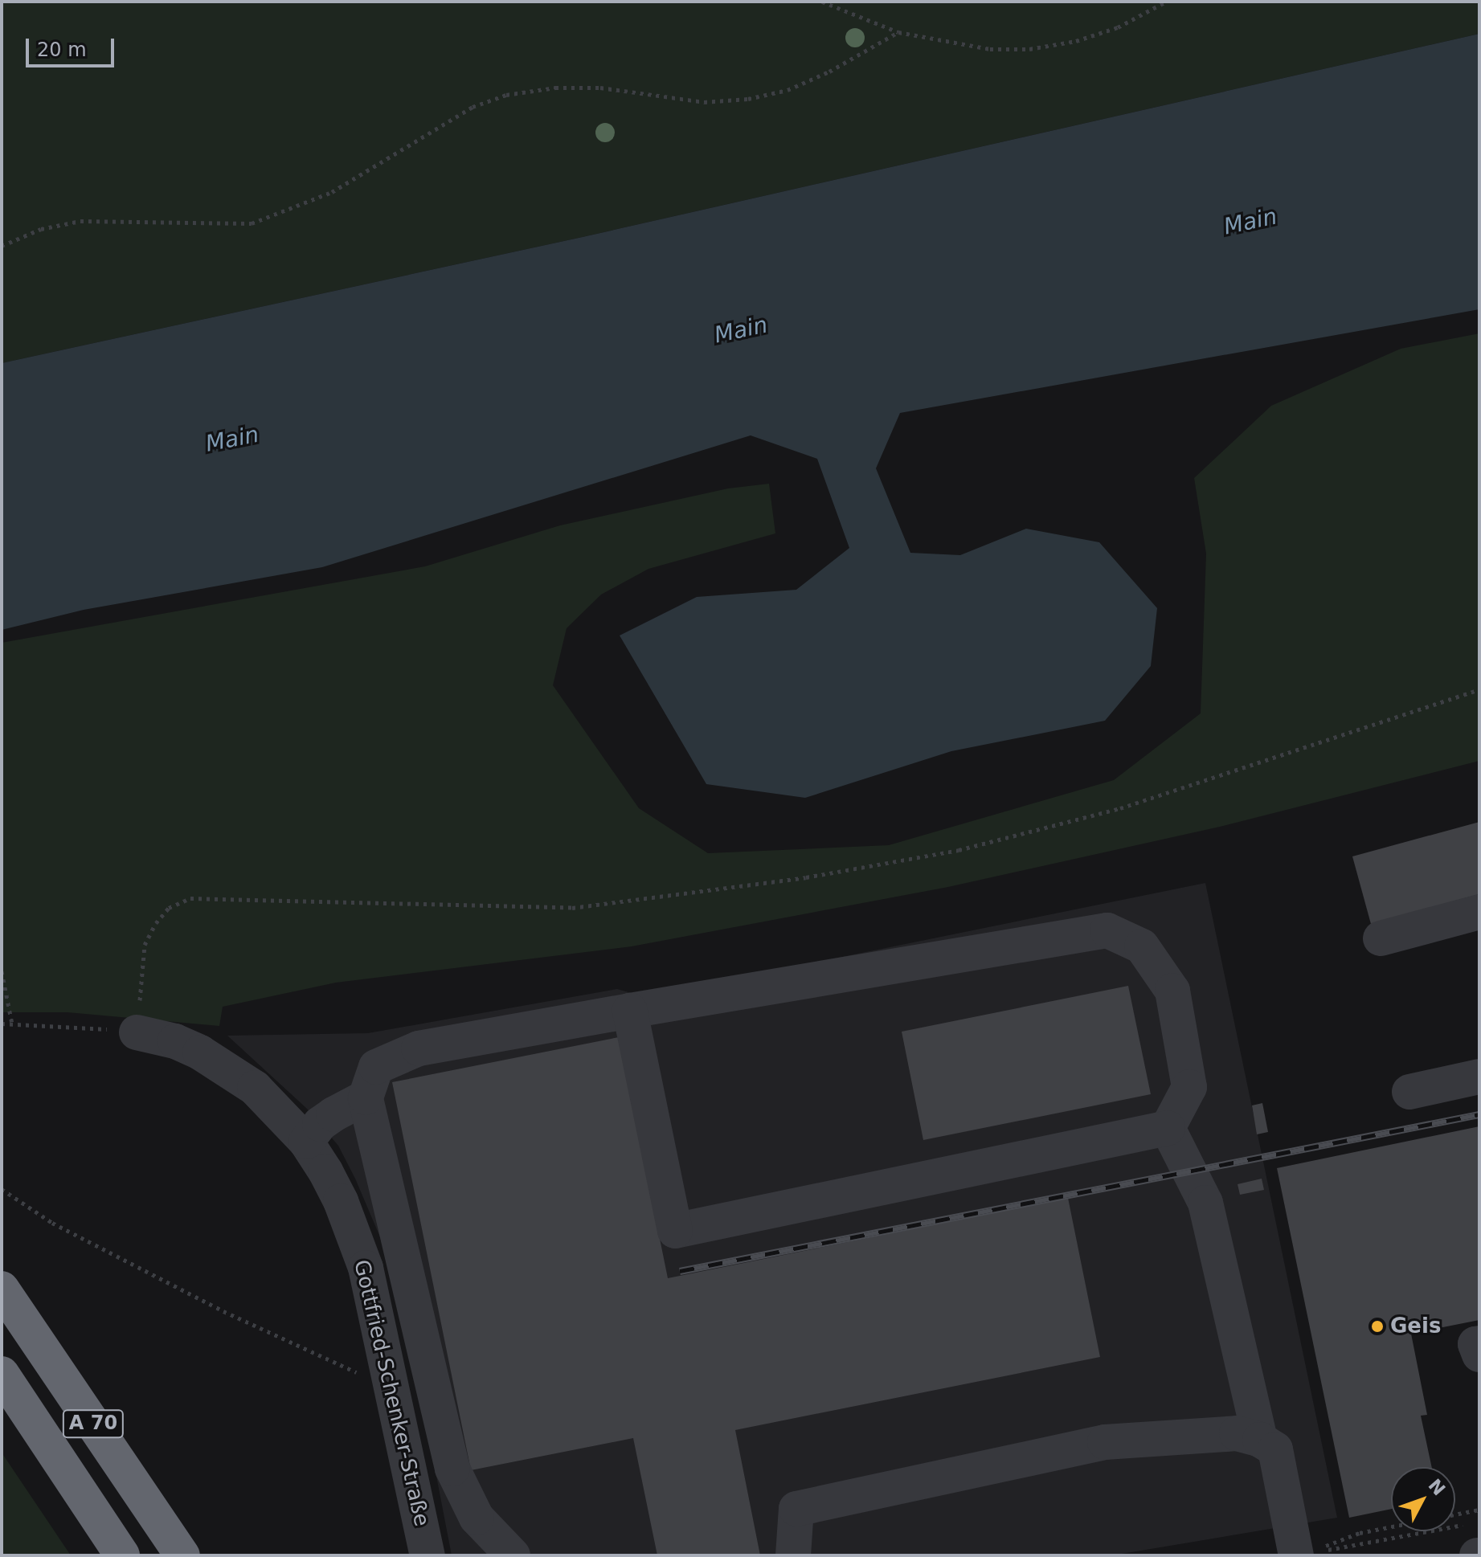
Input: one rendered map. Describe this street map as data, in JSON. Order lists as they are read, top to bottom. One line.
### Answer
{"streets":{"highway":["A 70"],"street":["Gottfried-Schenker-Straße"]},"water":["Main"],"places":["Geis"],"scale_bar":"20 m","north":"top right"}
